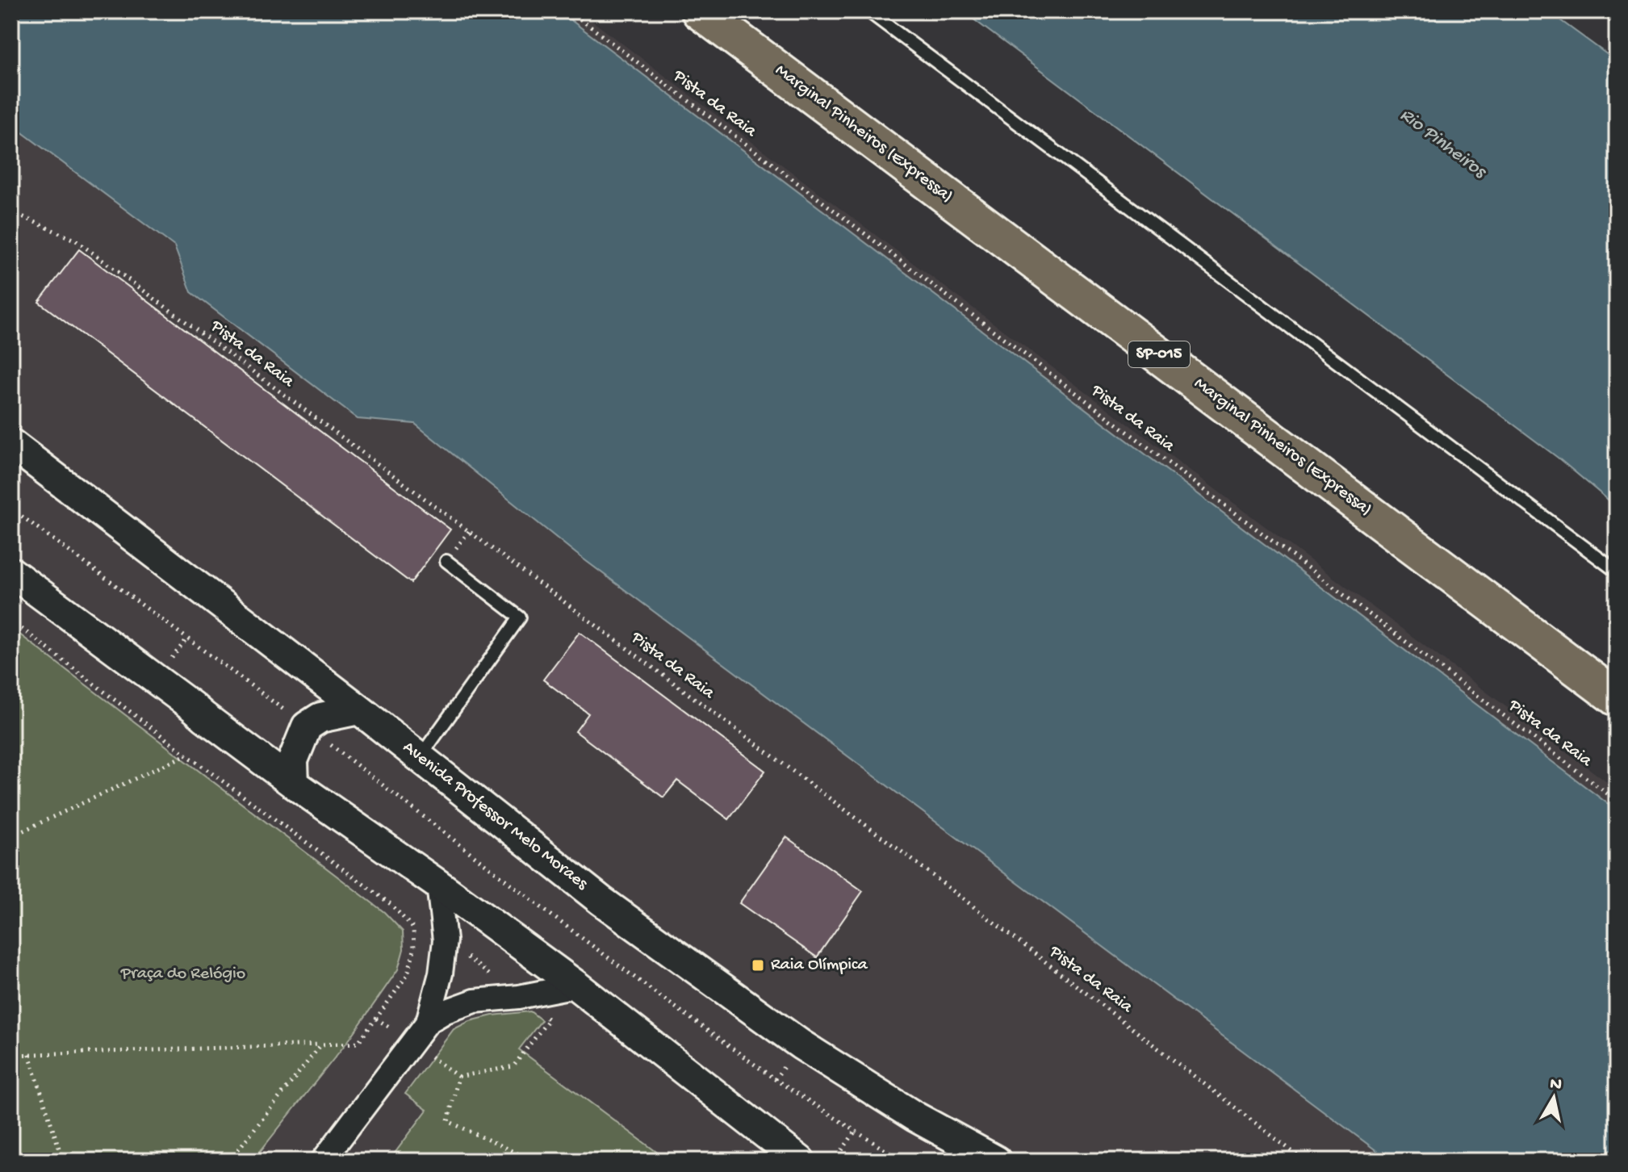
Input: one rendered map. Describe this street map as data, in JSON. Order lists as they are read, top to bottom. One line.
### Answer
{"streets":{"highway":["Marginal Pinheiros (Expressa)","SP-015"],"street":["Avenida Professor Melo Moraes"],"path":["Pista da Raia"]},"water":["Rio Pinheiros"],"parks":["Praça do Relógio"],"places":{"transit":["Raia Olímpica"]},"north":"top"}
